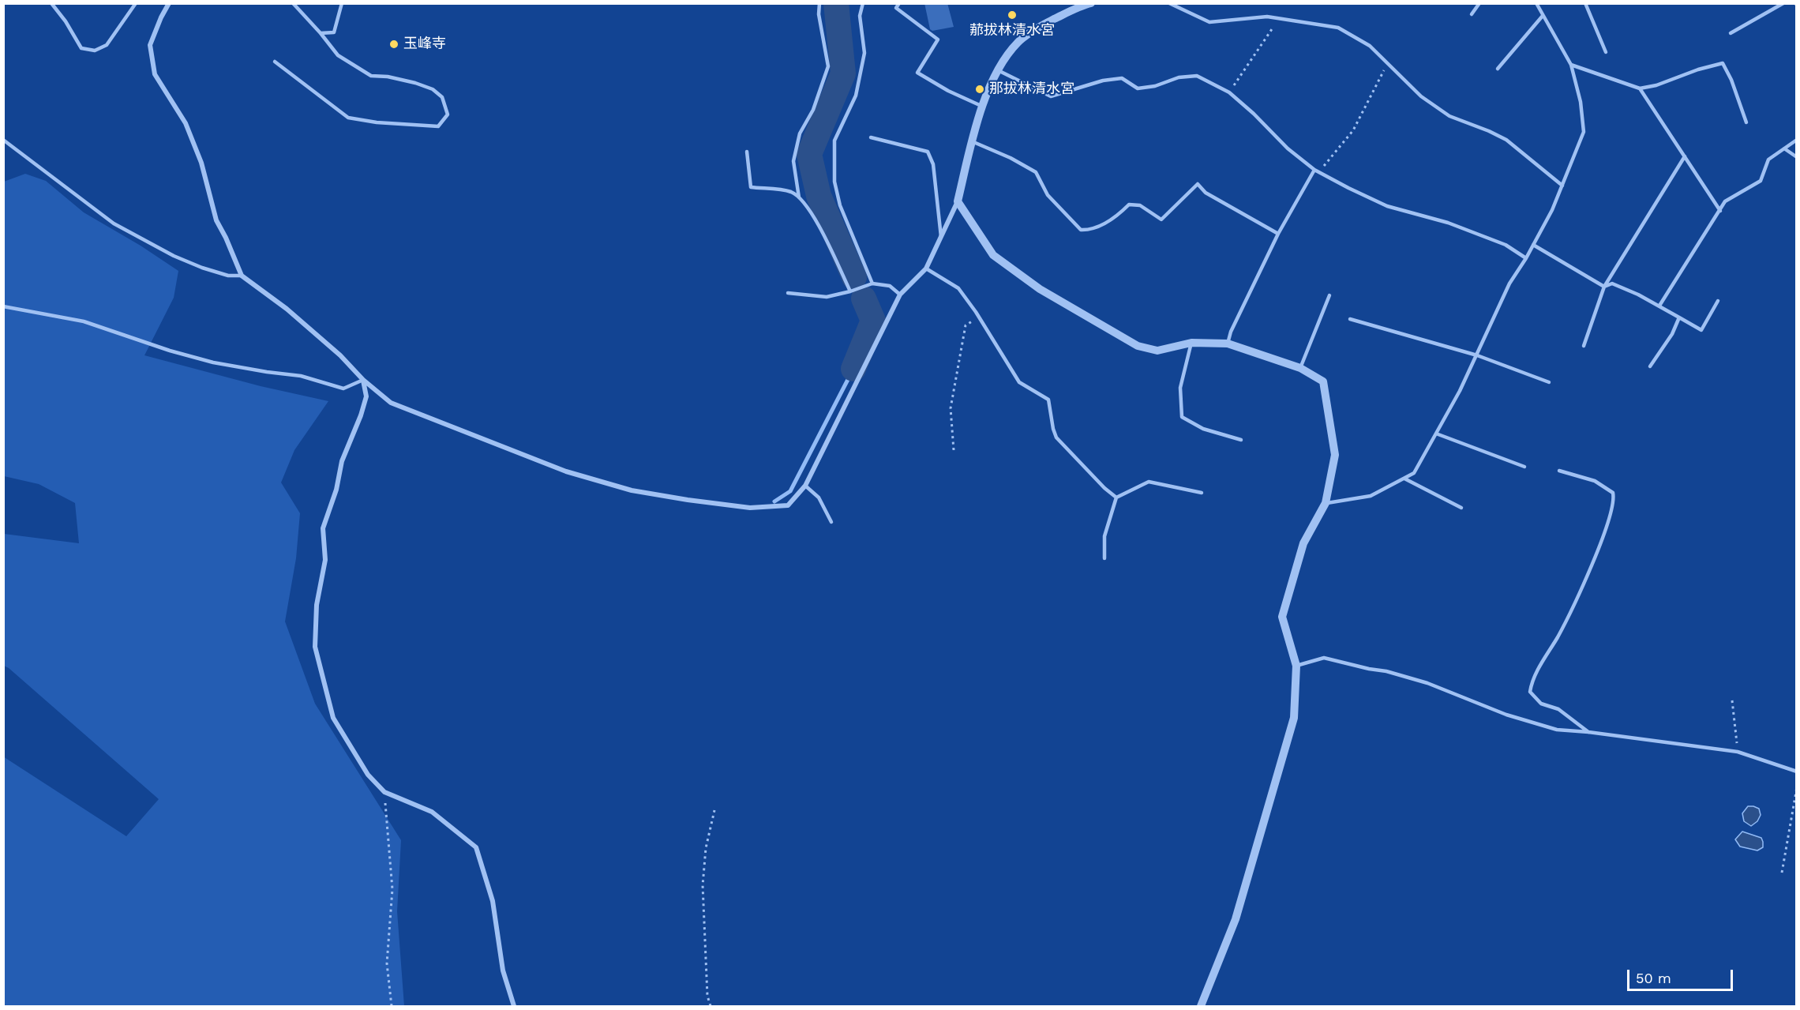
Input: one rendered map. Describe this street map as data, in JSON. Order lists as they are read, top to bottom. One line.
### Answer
{"places":["𦰡拔林清水宮","玉峰寺","那拔林清水宮"],"scale_bar":"50 m"}
